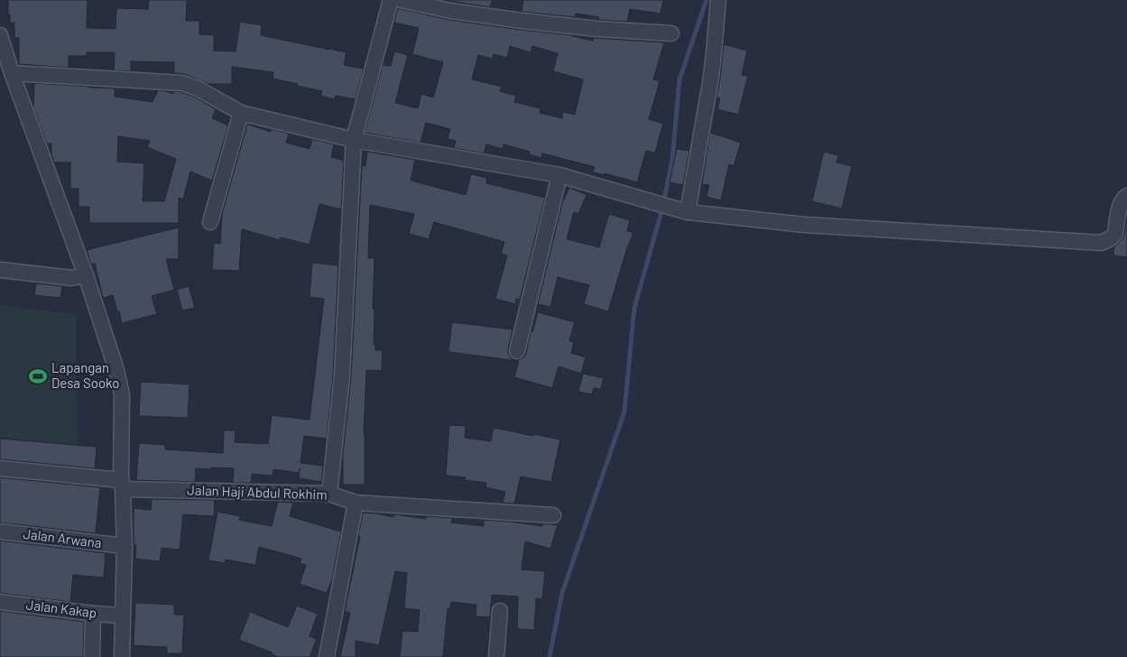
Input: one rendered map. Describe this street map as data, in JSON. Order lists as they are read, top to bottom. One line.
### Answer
{"streets":{"street":["Jalan Haji Abdul Rokhim","Jalan Arwana","Jalan Kakap"]},"places":{"sports":["Lapangan Desa Sooko"]}}
